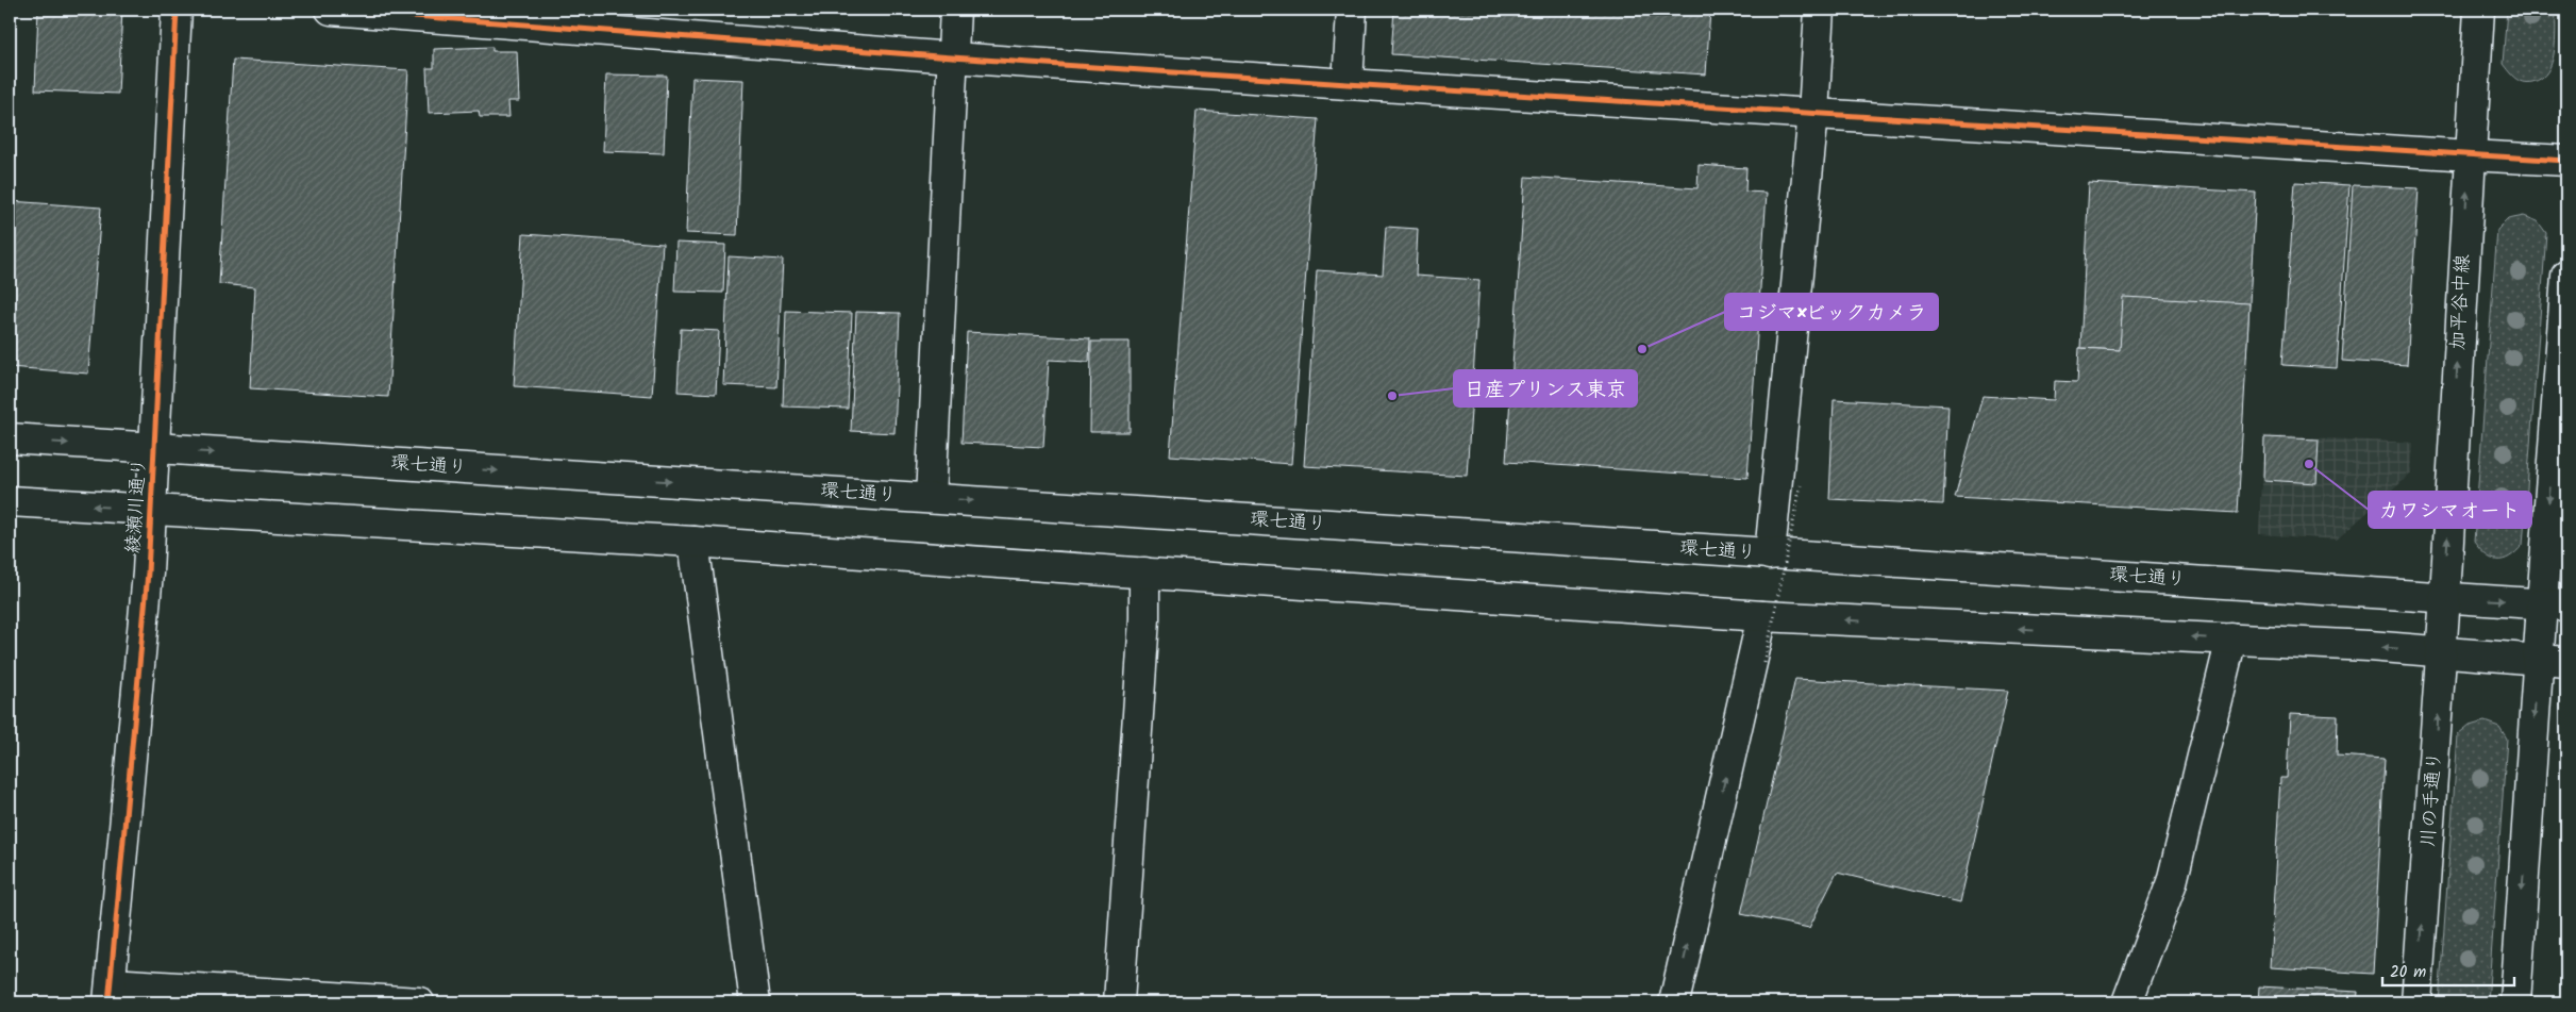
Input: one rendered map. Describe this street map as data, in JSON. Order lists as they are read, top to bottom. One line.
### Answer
{"streets":{"street":["加平谷中線","環七通り","綾瀬川通り","川の手通り"]},"crossings":[["加平谷中線","環七通り"],["加平谷中線","川の手通り"],["環七通り","綾瀬川通り"],["環七通り","川の手通り"]],"places":["コジマ×ビックカメラ","日産プリンス東京","カワシマオート"],"scale_bar":"20 m"}
